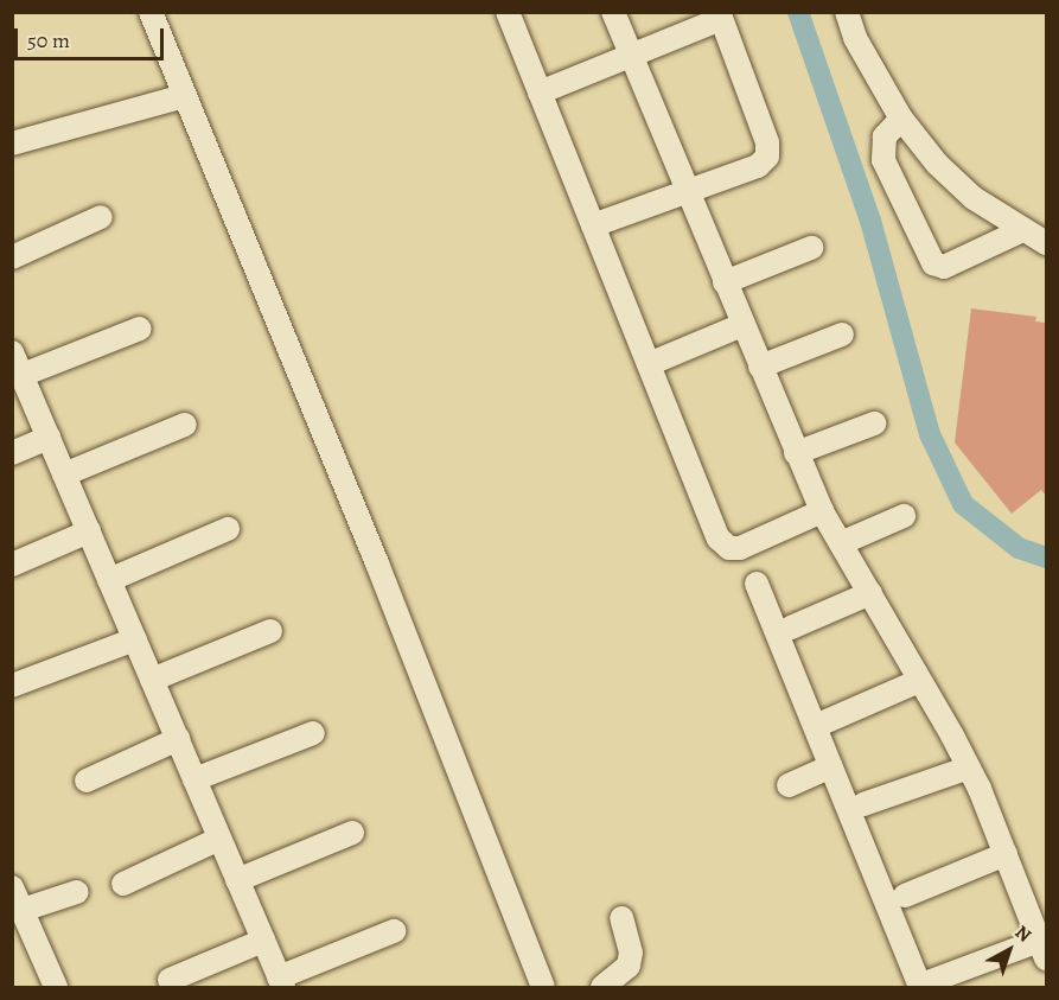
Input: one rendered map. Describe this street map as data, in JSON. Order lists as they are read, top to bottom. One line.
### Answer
{"scale_bar":"50 m","north":"top right"}
